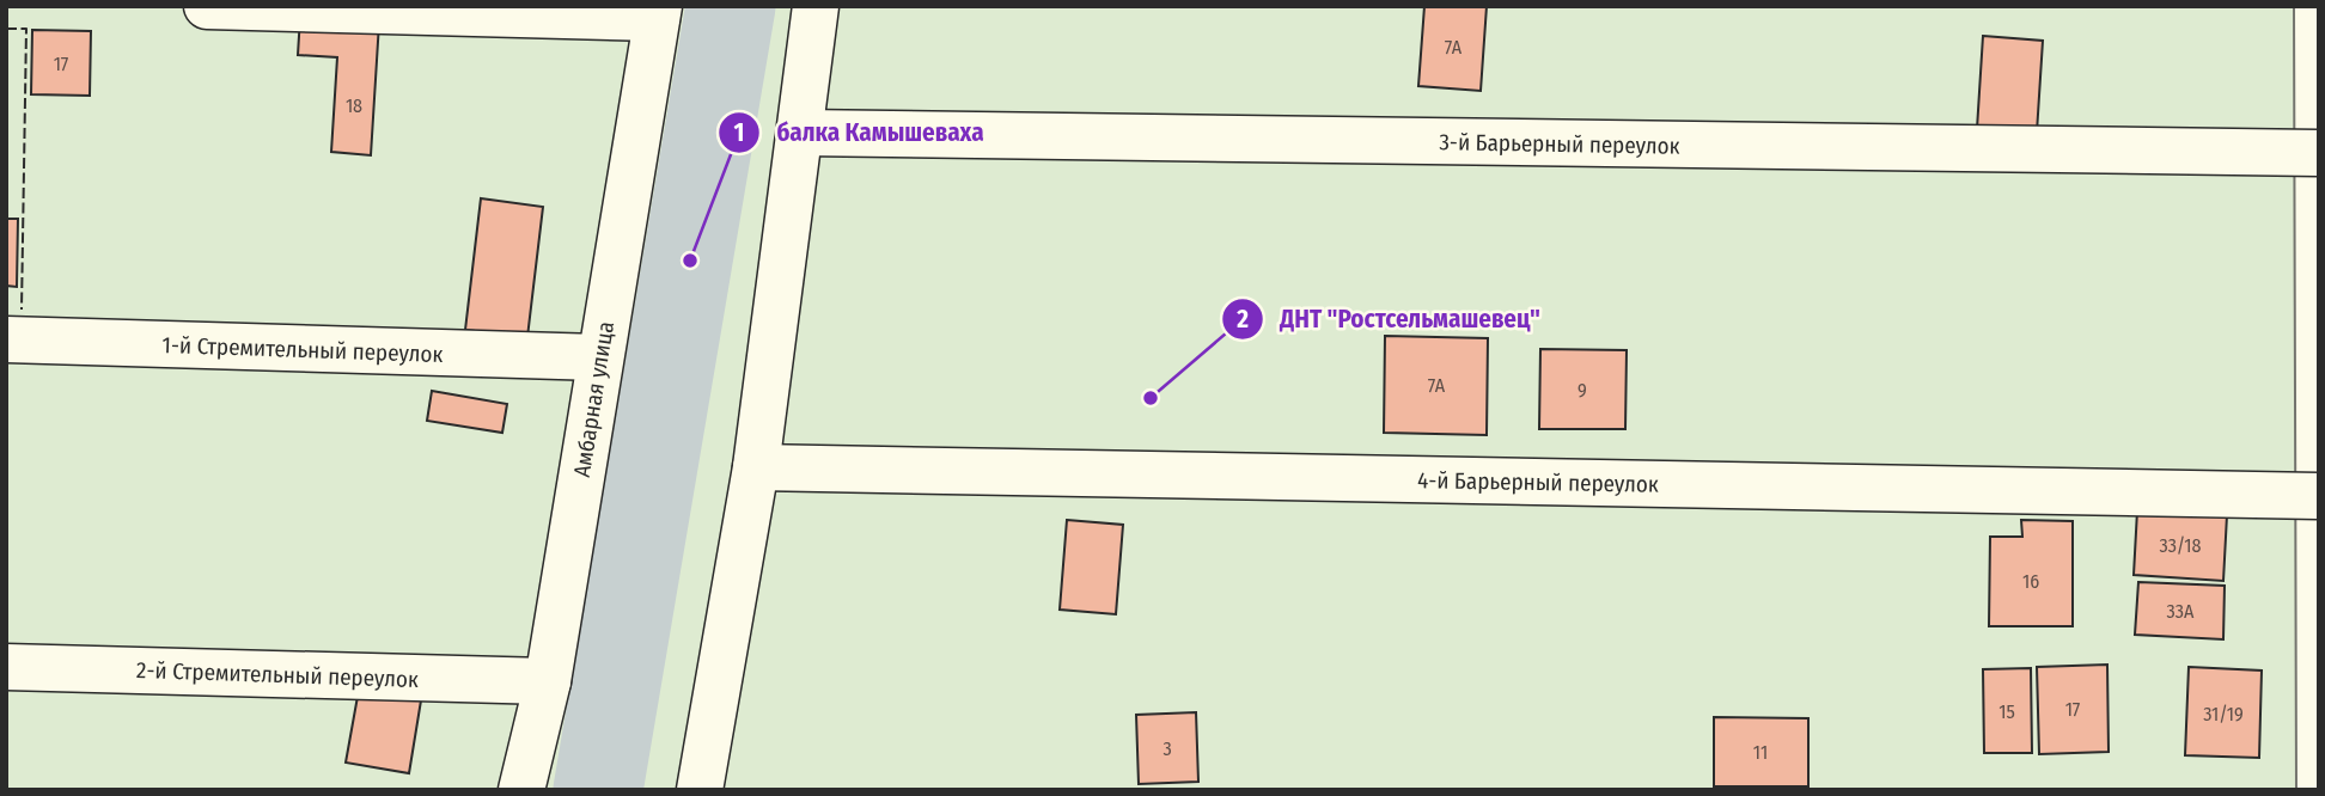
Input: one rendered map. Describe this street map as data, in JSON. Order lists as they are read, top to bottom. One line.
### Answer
{"streets":{"street":["3-й Барьерный переулок","1-й Стремительный переулок","Амбарная улица","4-й Барьерный переулок","2-й Стремительный переулок"]},"crossings":[["1-й Стремительный переулок","Амбарная улица"],["Амбарная улица","2-й Стремительный переулок"]],"places":["балка Камышеваха","ДНТ \"Ростсельмашевец\""],"house_numbers":["7А","17","18","7А","9","33/18","16","33А","17","15","31/19","3","11"]}
